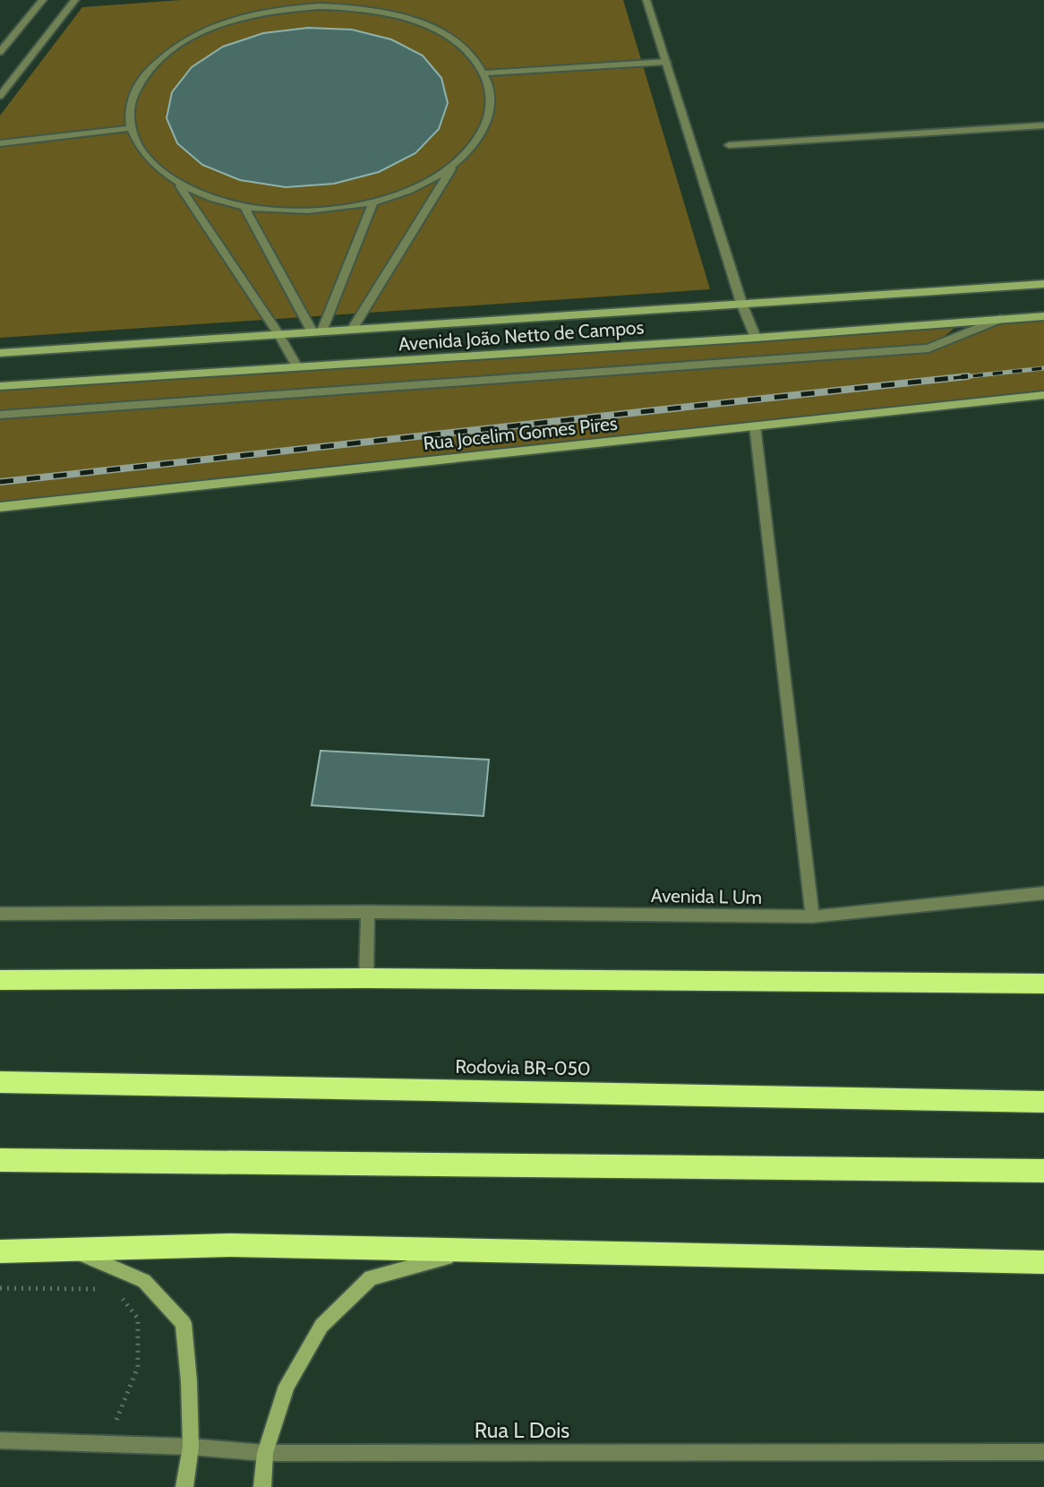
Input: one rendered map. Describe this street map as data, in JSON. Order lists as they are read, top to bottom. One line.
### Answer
{"streets":{"highway":["Rodovia BR-050"],"street":["Avenida João Netto de Campos","Rua Jocelim Gomes Pires","Avenida L Um","Rua L Dois"]}}
